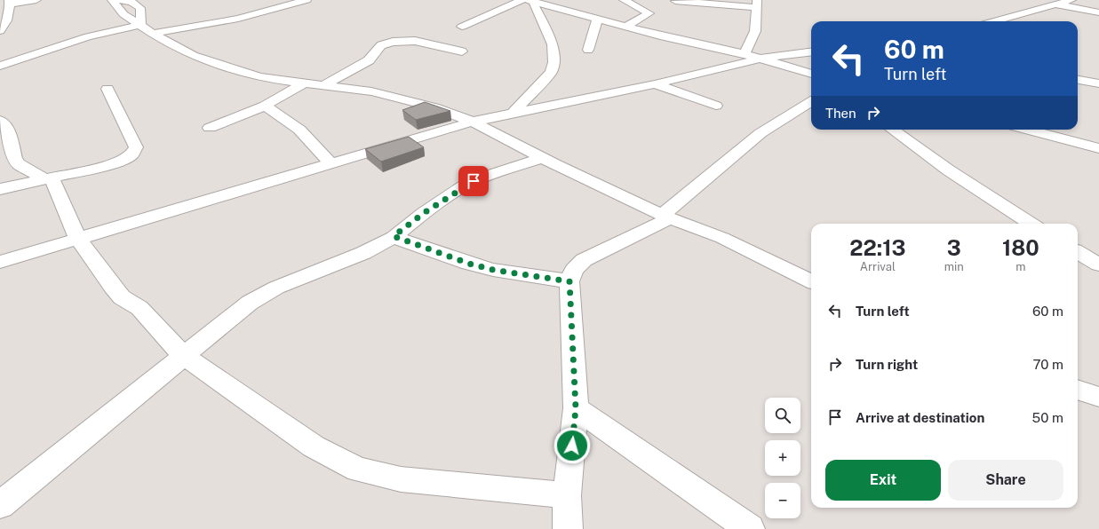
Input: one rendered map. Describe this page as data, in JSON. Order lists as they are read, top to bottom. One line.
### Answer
{"page":{"turn":["60 m","Turn left"],"then":"Then","eta":["22:13","Arrival","3","min","180","m"],"list":[{"name":"Turn left","value":"60 m"},{"name":"Turn right","value":"70 m"},{"name":"Arrive at destination","value":"50 m"}],"map_buttons":["+","−"],"buttons":["Exit","Share"]}}
